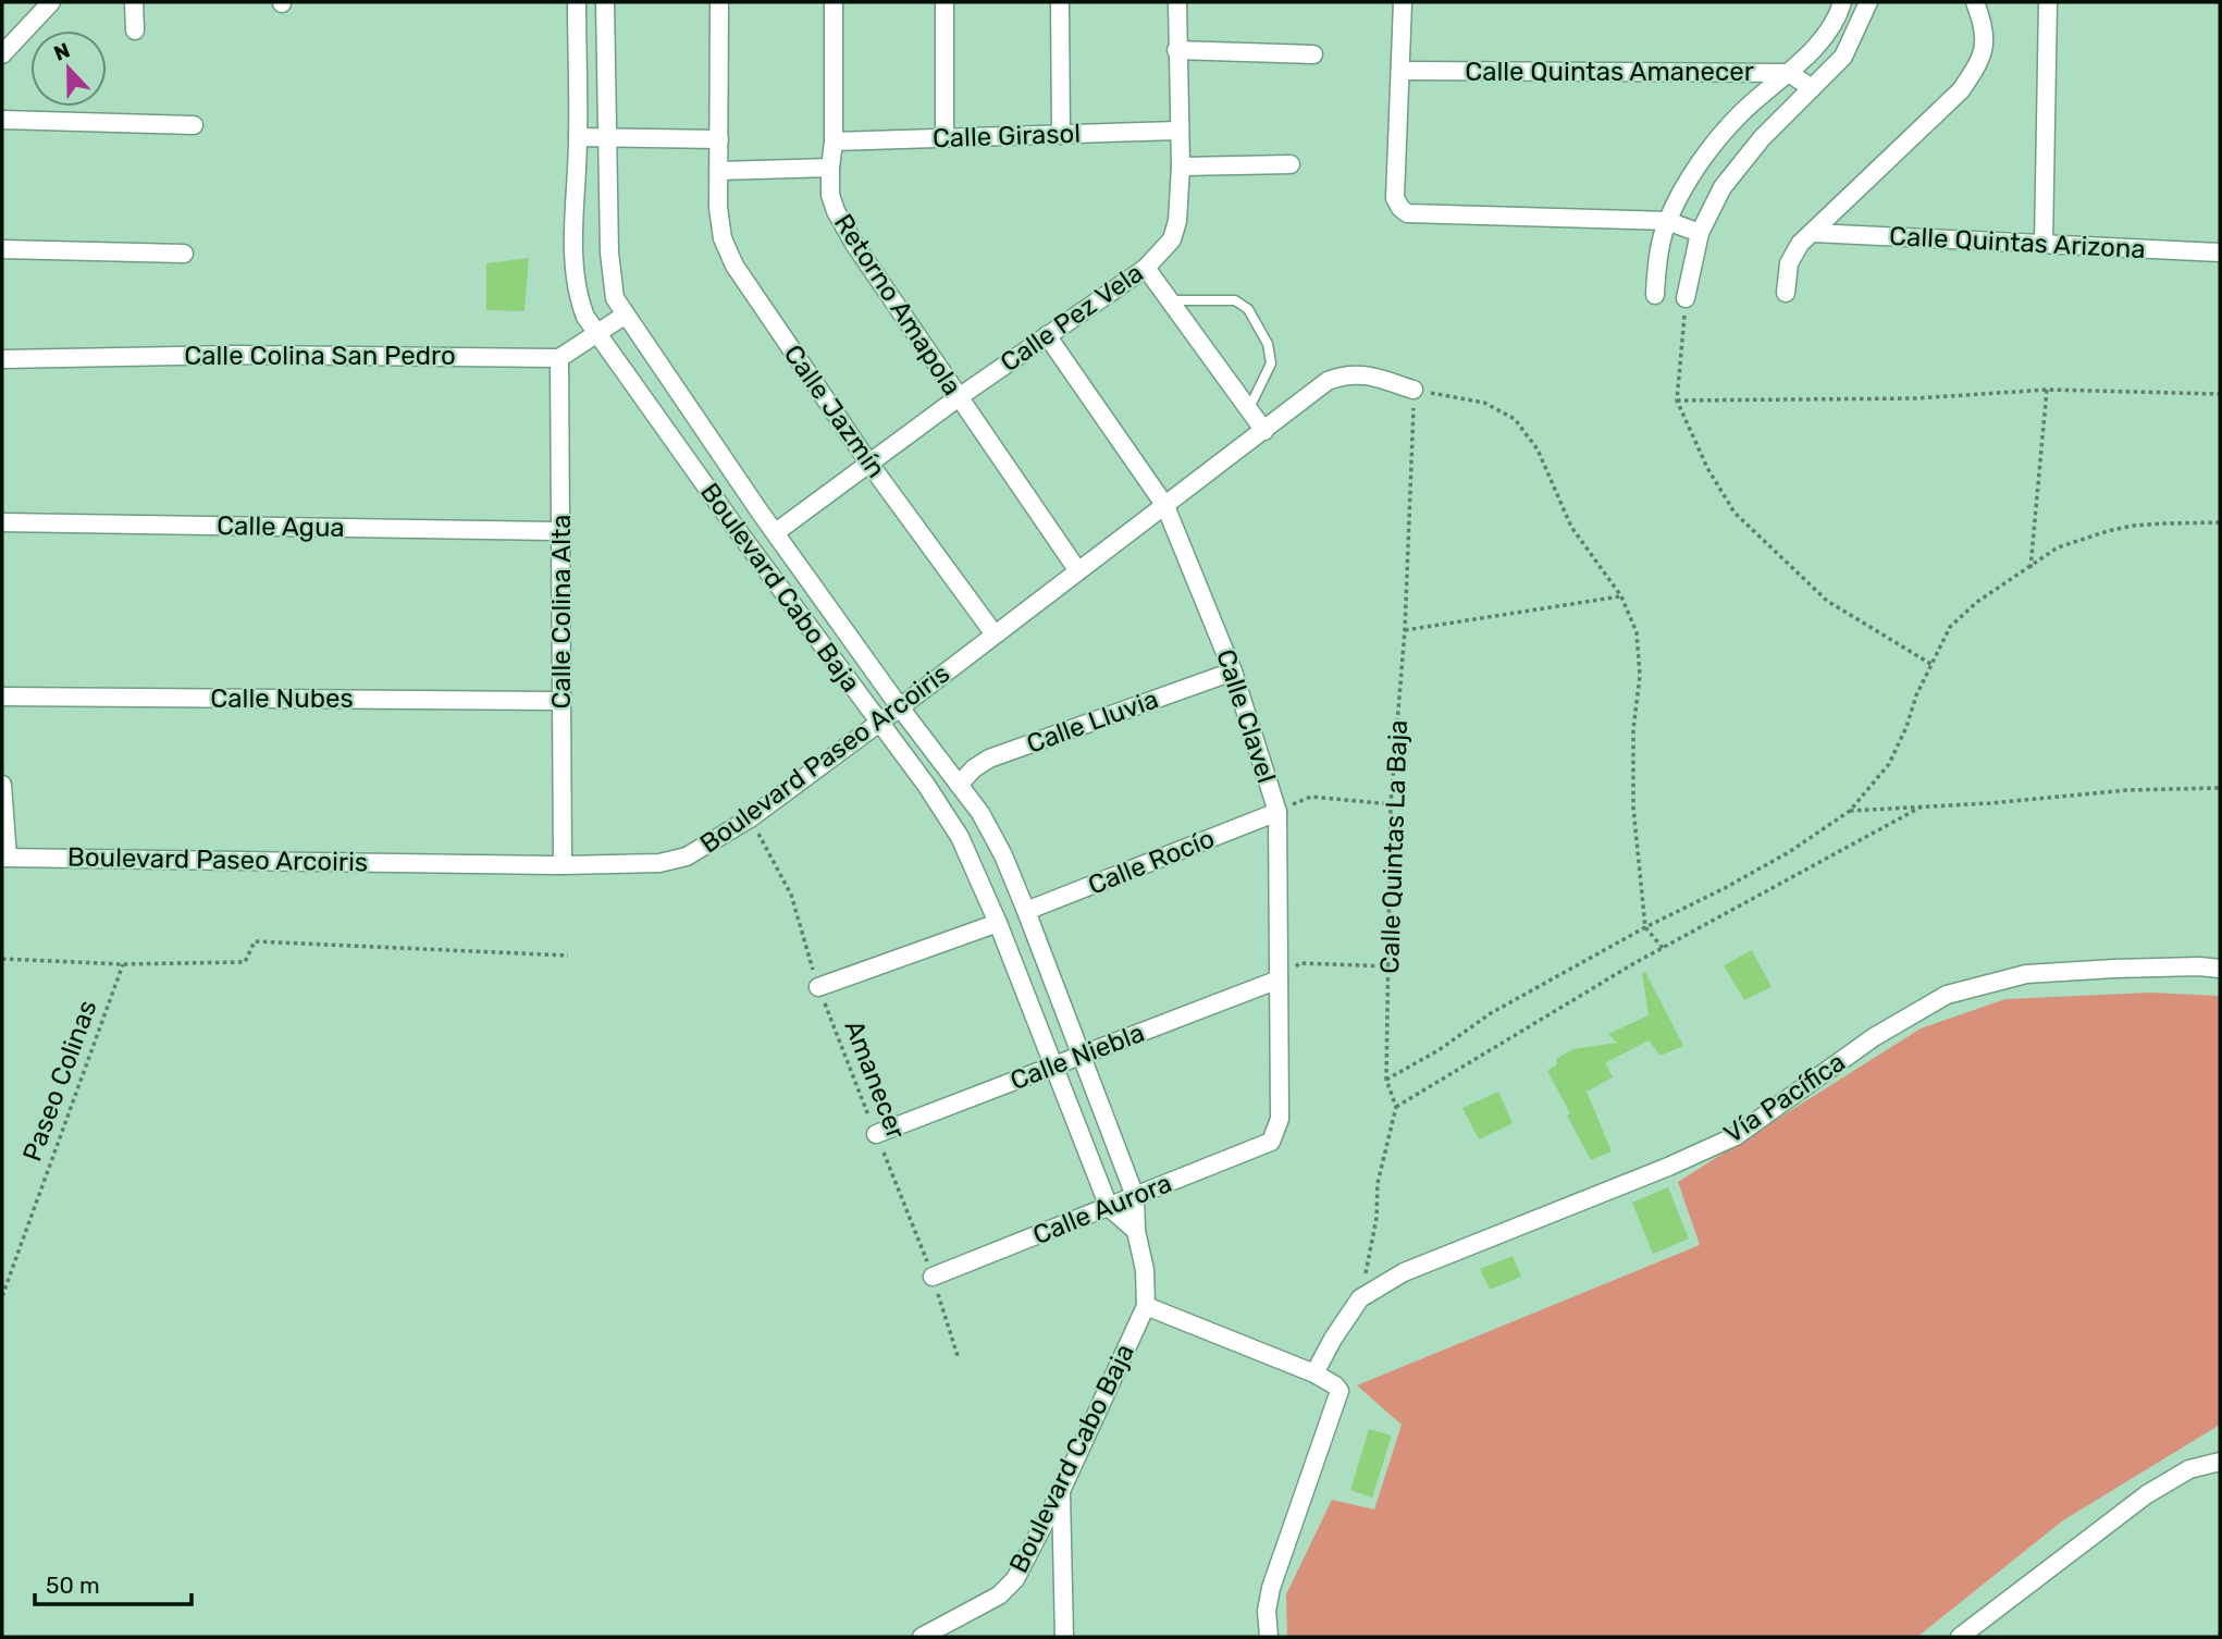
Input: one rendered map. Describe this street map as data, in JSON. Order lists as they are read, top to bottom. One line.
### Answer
{"streets":{"street":["Calle Quintas Amanecer","Calle Girasol","Calle Quintas Arizona","Retorno Amapola","Calle Pez Vela","Calle Colina San Pedro","Calle Jazmín","Calle Agua","Boulevard Cabo Baja","Calle Colina Alta","Calle Nubes","Calle Clavel","Calle Lluvia","Boulevard Paseo Arcoiris","Calle Rocío","Calle Niebla","Vía Pacífica","Calle Aurora"],"path":["Calle Quintas La Baja","Amanecer","Paseo Colinas"]},"crossings":[["Calle Girasol","Retorno Amapola"],["Calle Girasol","Calle Pez Vela"],["Retorno Amapola","Calle Pez Vela"],["Retorno Amapola","Boulevard Paseo Arcoiris"],["Calle Pez Vela","Calle Jazmín"],["Calle Pez Vela","Boulevard Cabo Baja"],["Calle Pez Vela","Calle Clavel"],["Calle Colina San Pedro","Calle Colina Alta"],["Calle Jazmín","Boulevard Paseo Arcoiris"],["Calle Agua","Calle Colina Alta"],["Boulevard Cabo Baja","Calle Lluvia"],["Boulevard Cabo Baja","Boulevard Paseo Arcoiris"],["Boulevard Cabo Baja","Calle Rocío"],["Boulevard Cabo Baja","Calle Niebla"],["Boulevard Cabo Baja","Calle Aurora"],["Calle Colina Alta","Calle Nubes"],["Calle Colina Alta","Boulevard Paseo Arcoiris"],["Calle Clavel","Calle Lluvia"],["Calle Clavel","Boulevard Paseo Arcoiris"],["Calle Clavel","Calle Rocío"],["Calle Clavel","Calle Niebla"],["Calle Clavel","Calle Aurora"],["Boulevard Paseo Arcoiris","Calle Quintas La Baja"],["Boulevard Paseo Arcoiris","Amanecer"],["Calle Niebla","Amanecer"],["Amanecer","Calle Aurora"]],"scale_bar":"50 m","north":"top"}
